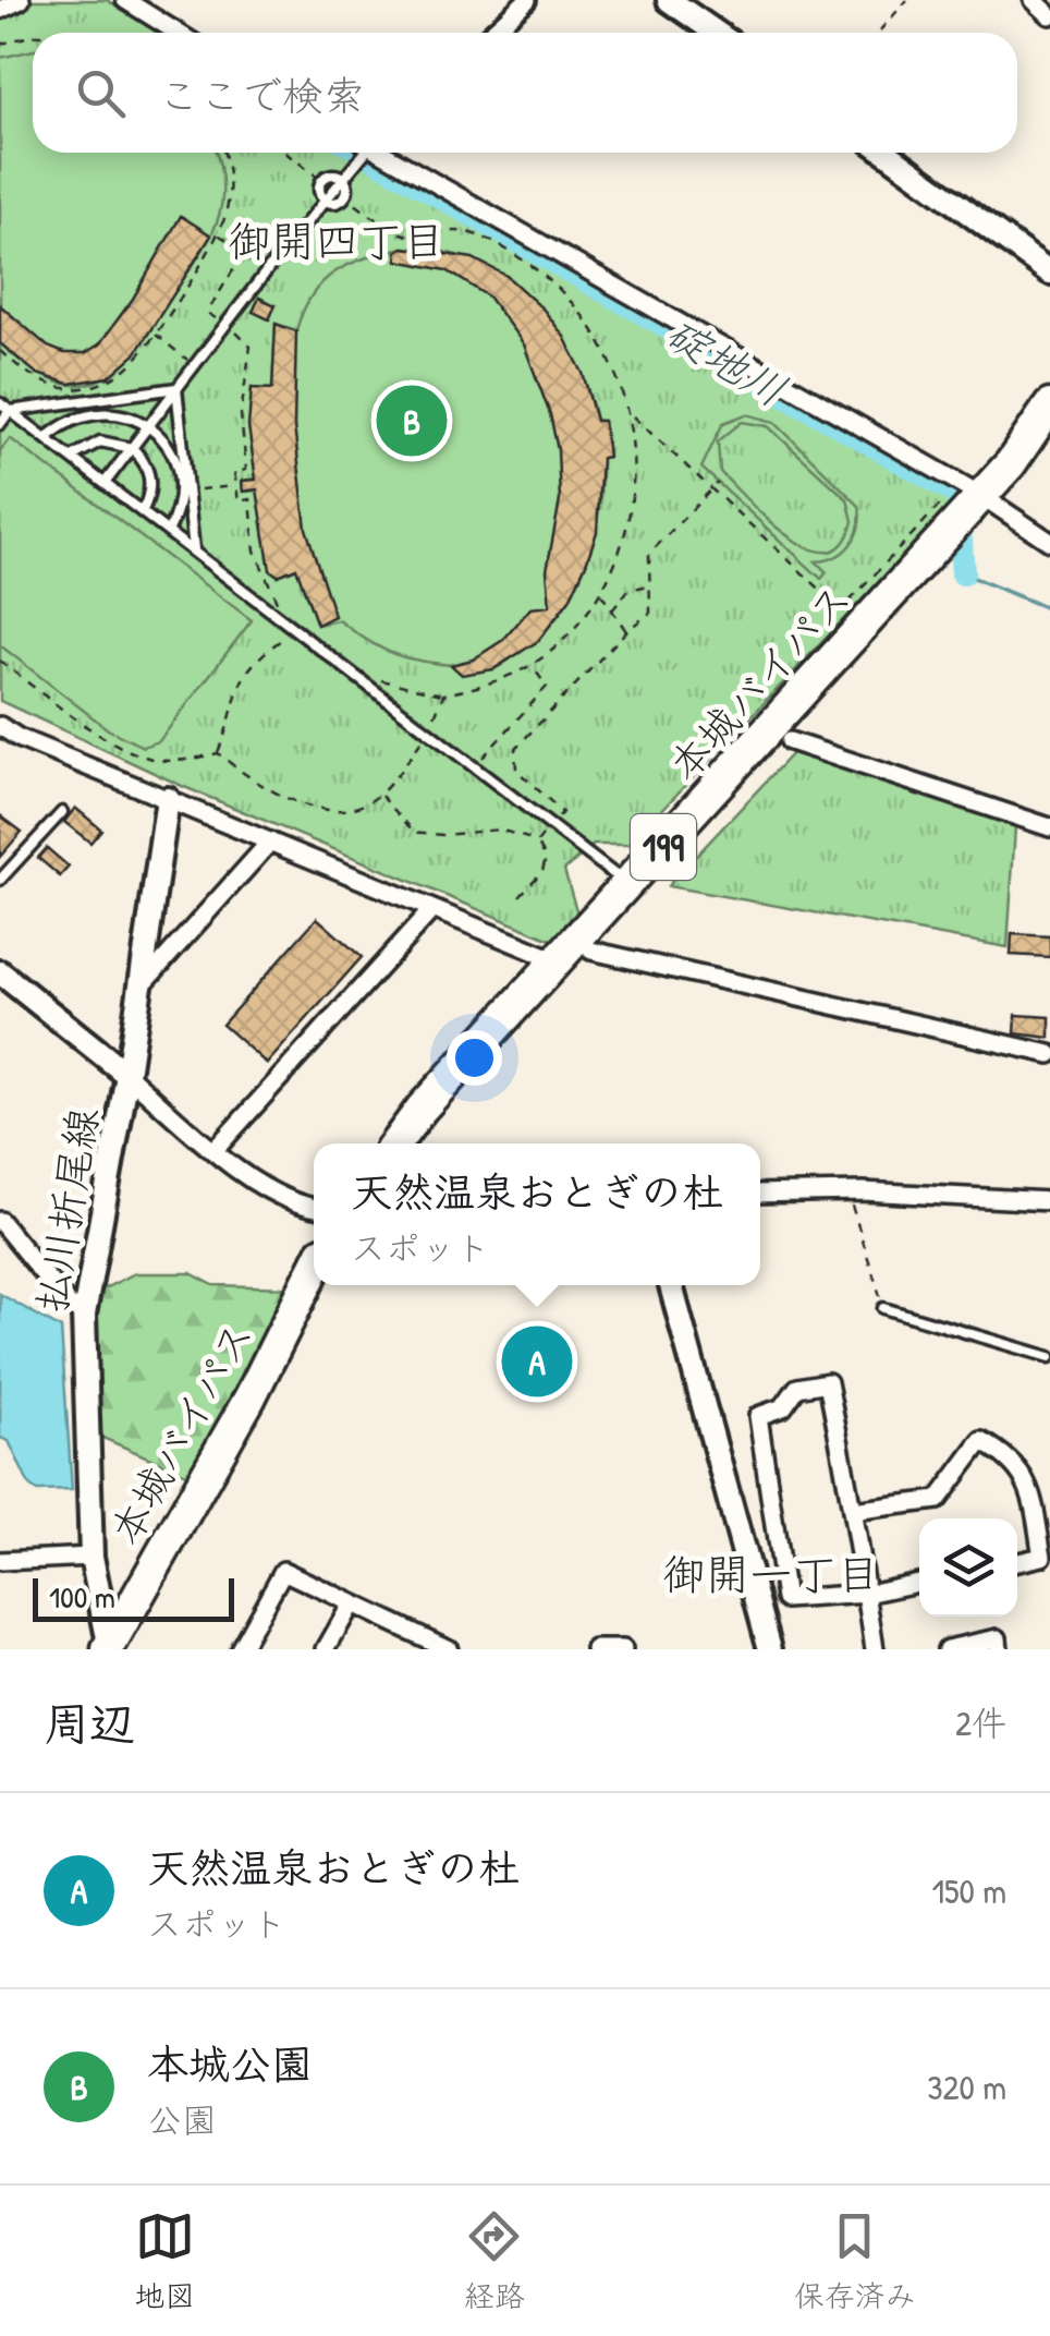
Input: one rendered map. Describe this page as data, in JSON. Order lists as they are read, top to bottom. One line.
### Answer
{"streets":{"highway":["本城バイパス","199"],"street":["払川折尾線"]},"crossings":[["本城バイパス","払川折尾線"]],"districts":["御開四丁目","御開一丁目"],"water":["碇地川"],"scale_bar":"100 m","page":{"search":"ここで検索","pins":["B","A"],"popup":["天然温泉おとぎの杜","スポット"],"scale":"100 m","heading":["周辺","2件"],"list":[{"mark":"A","name":"天然温泉おとぎの杜","note":"スポット","value":"150 m"},{"mark":"B","name":"本城公園","note":"公園","value":"320 m"}],"nav":["地図","経路","保存済み"]}}
